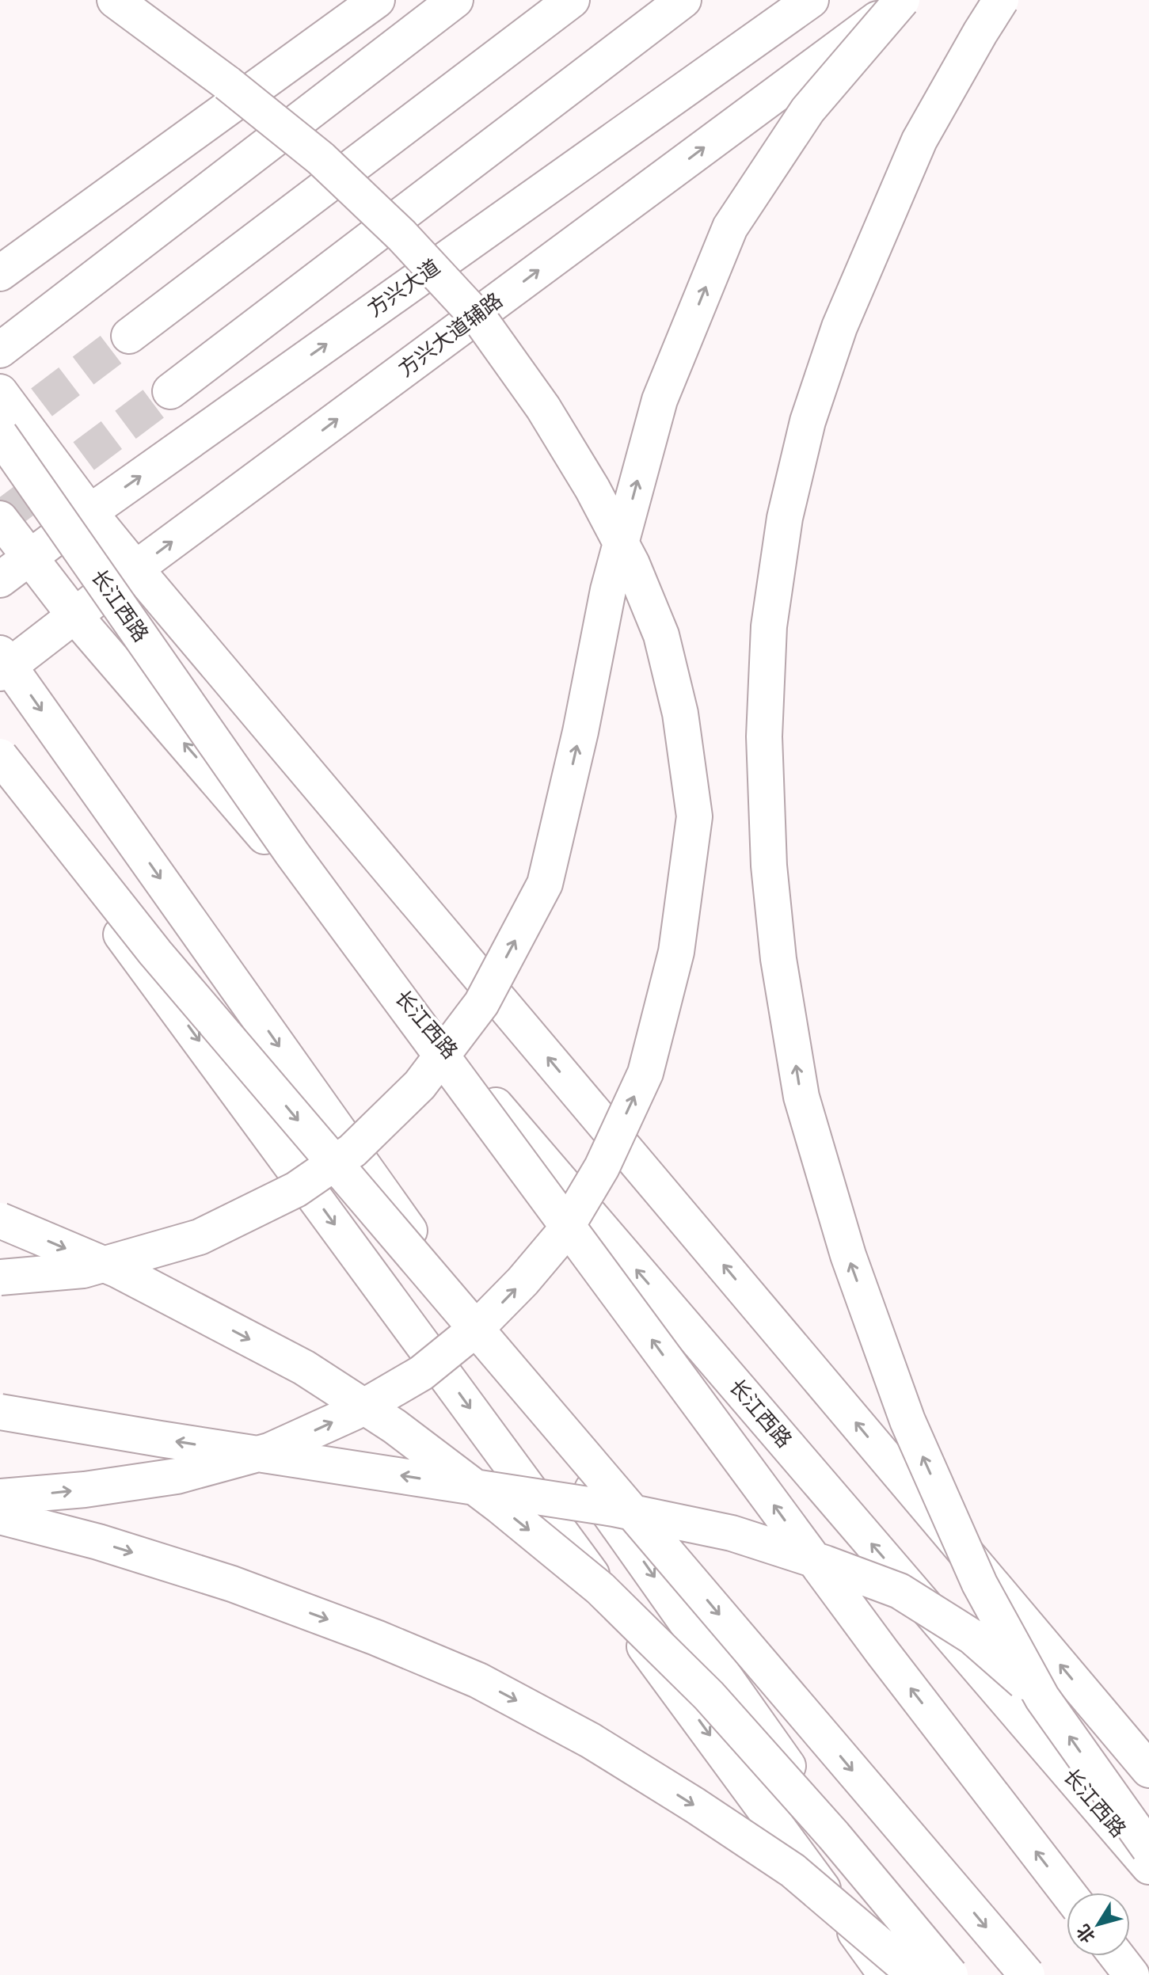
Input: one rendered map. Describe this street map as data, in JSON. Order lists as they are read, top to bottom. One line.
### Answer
{"streets":{"main road":["方兴大道","方兴大道辅路","长江西路"]},"crossings":[["方兴大道","长江西路"],["方兴大道辅路","长江西路"]],"north":"bottom left"}
